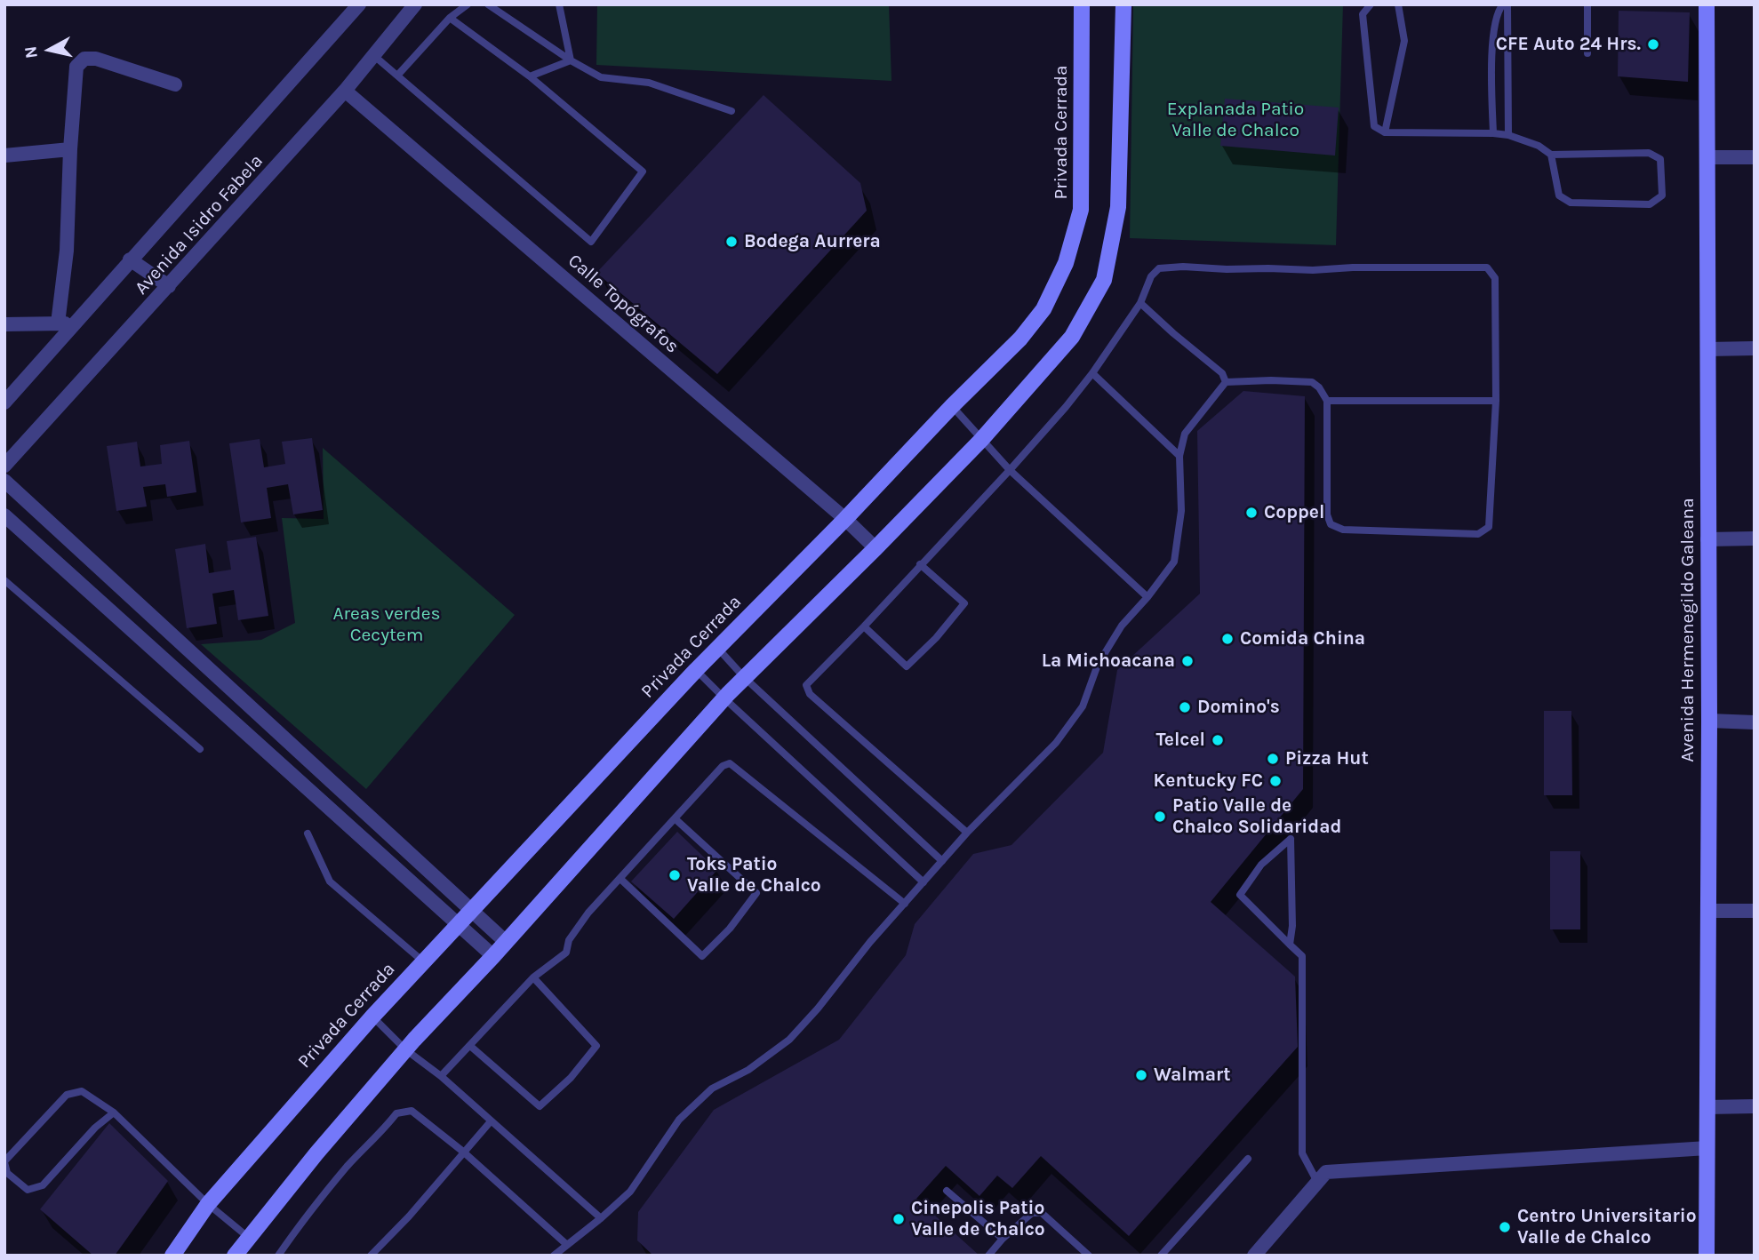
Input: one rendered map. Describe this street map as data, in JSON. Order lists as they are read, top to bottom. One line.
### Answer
{"streets":{"street":["Privada Cerrada","Avenida Isidro Fabela","Calle Topógrafos","Avenida Hermenegildo Galeana"]},"crossings":[["Privada Cerrada","Calle Topógrafos"],["Avenida Isidro Fabela","Calle Topógrafos"]],"parks":["Explanada Patio Valle de Chalco","Areas verdes Cecytem"],"places":["CFE Auto 24 Hrs.","Bodega Aurrera","Coppel","Comida China","La Michoacana","Domino's","Telcel","Pizza Hut","Kentucky FC","Patio Valle de Chalco Solidaridad","Toks Patio Valle de Chalco","Walmart","Cinepolis Patio Valle de Chalco","Centro Universitario Valle de Chalco"],"north":"left"}
